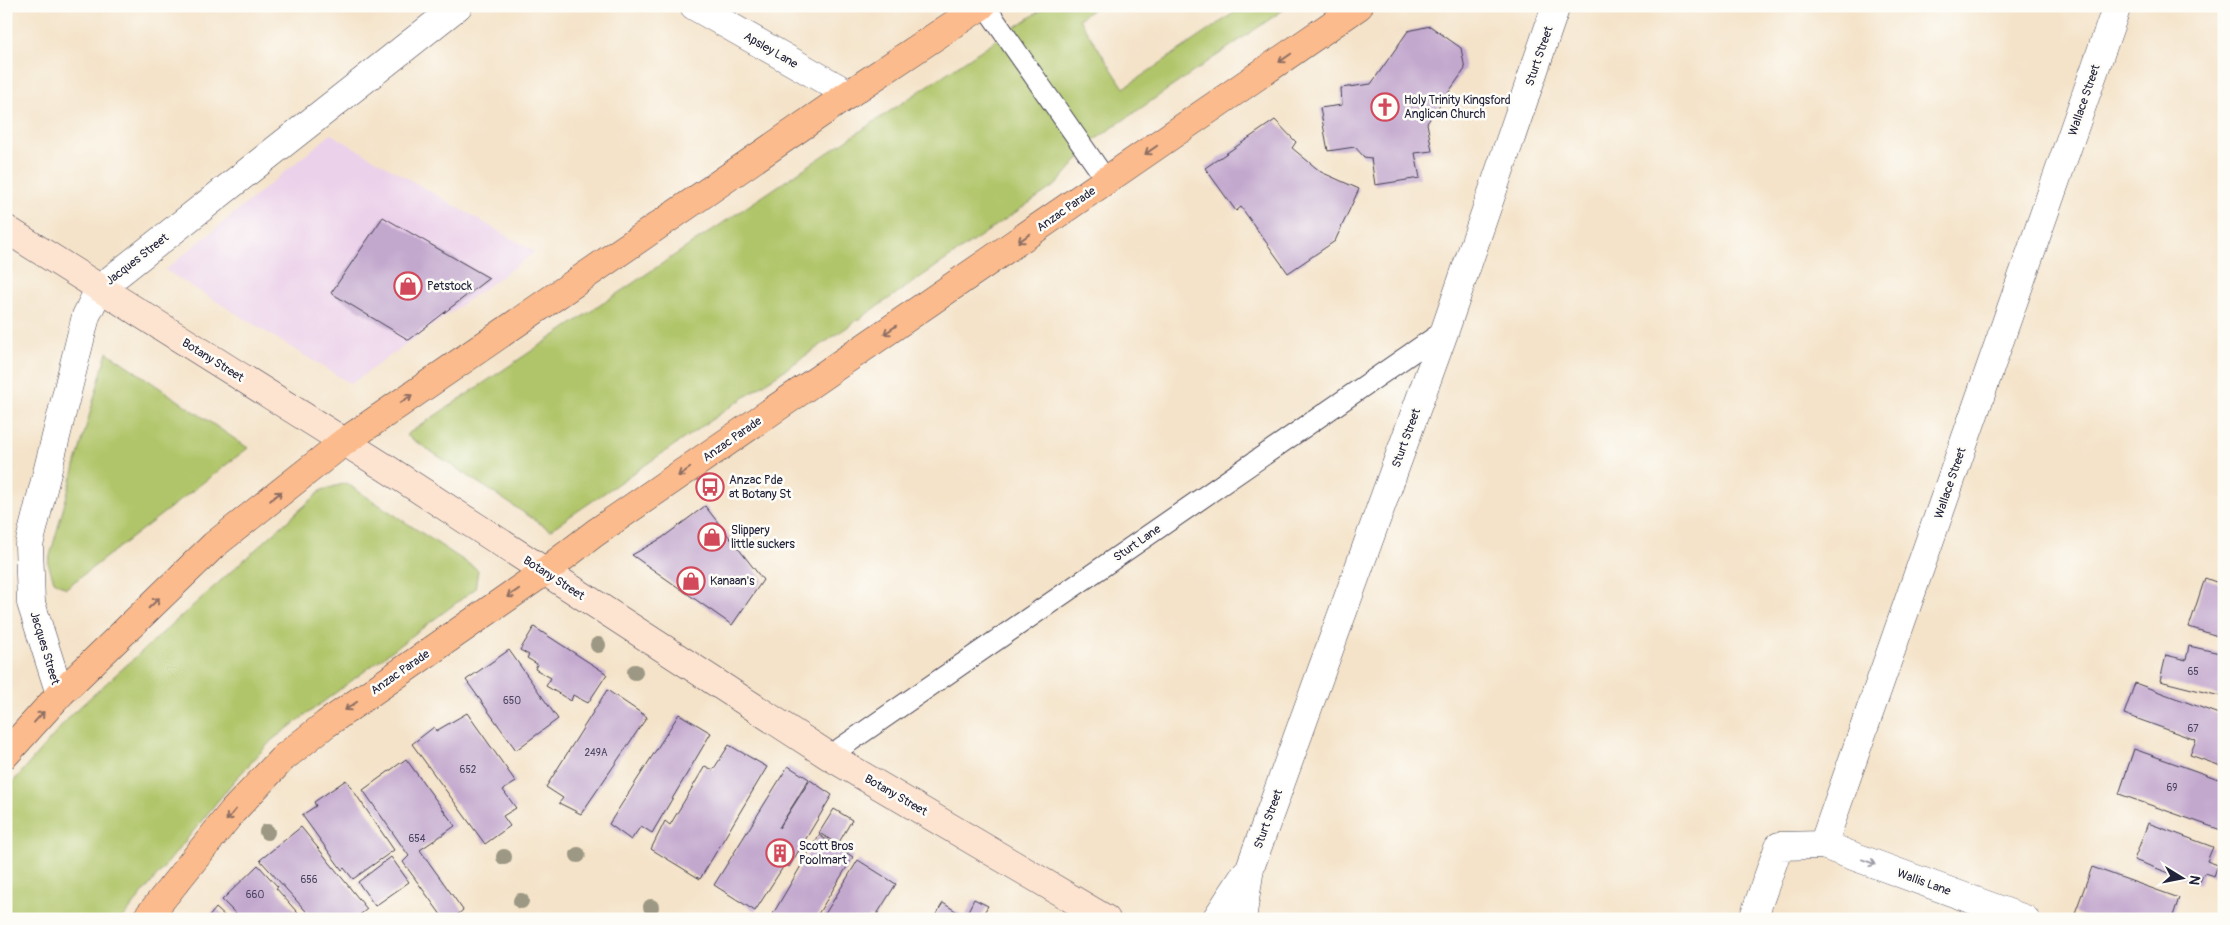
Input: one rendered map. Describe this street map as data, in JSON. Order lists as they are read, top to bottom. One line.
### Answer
{"streets":{"main road":["Anzac Parade"],"street":["Apsley Lane","Sturt Street","Wallace Street","Jacques Street","Botany Street","Wallis Lane"],"lane":["Sturt Lane"]},"crossings":[["Sturt Street","Sturt Lane"],["Wallace Street","Wallis Lane"],["Anzac Parade","Botany Street"],["Jacques Street","Botany Street"],["Botany Street","Sturt Lane"]],"one_way":["Wallis Lane"],"places":{"church":["Holy Trinity Kingsford Anglican Church"],"shop":["Petstock","Slippery little suckers","Kanaan's"],"bus stop":["Anzac Pde at Botany St"],"building":["Scott Bros Poolmart"]},"house_numbers":["65","650","67","249A","652","69","654","656","660"],"north":"right"}
